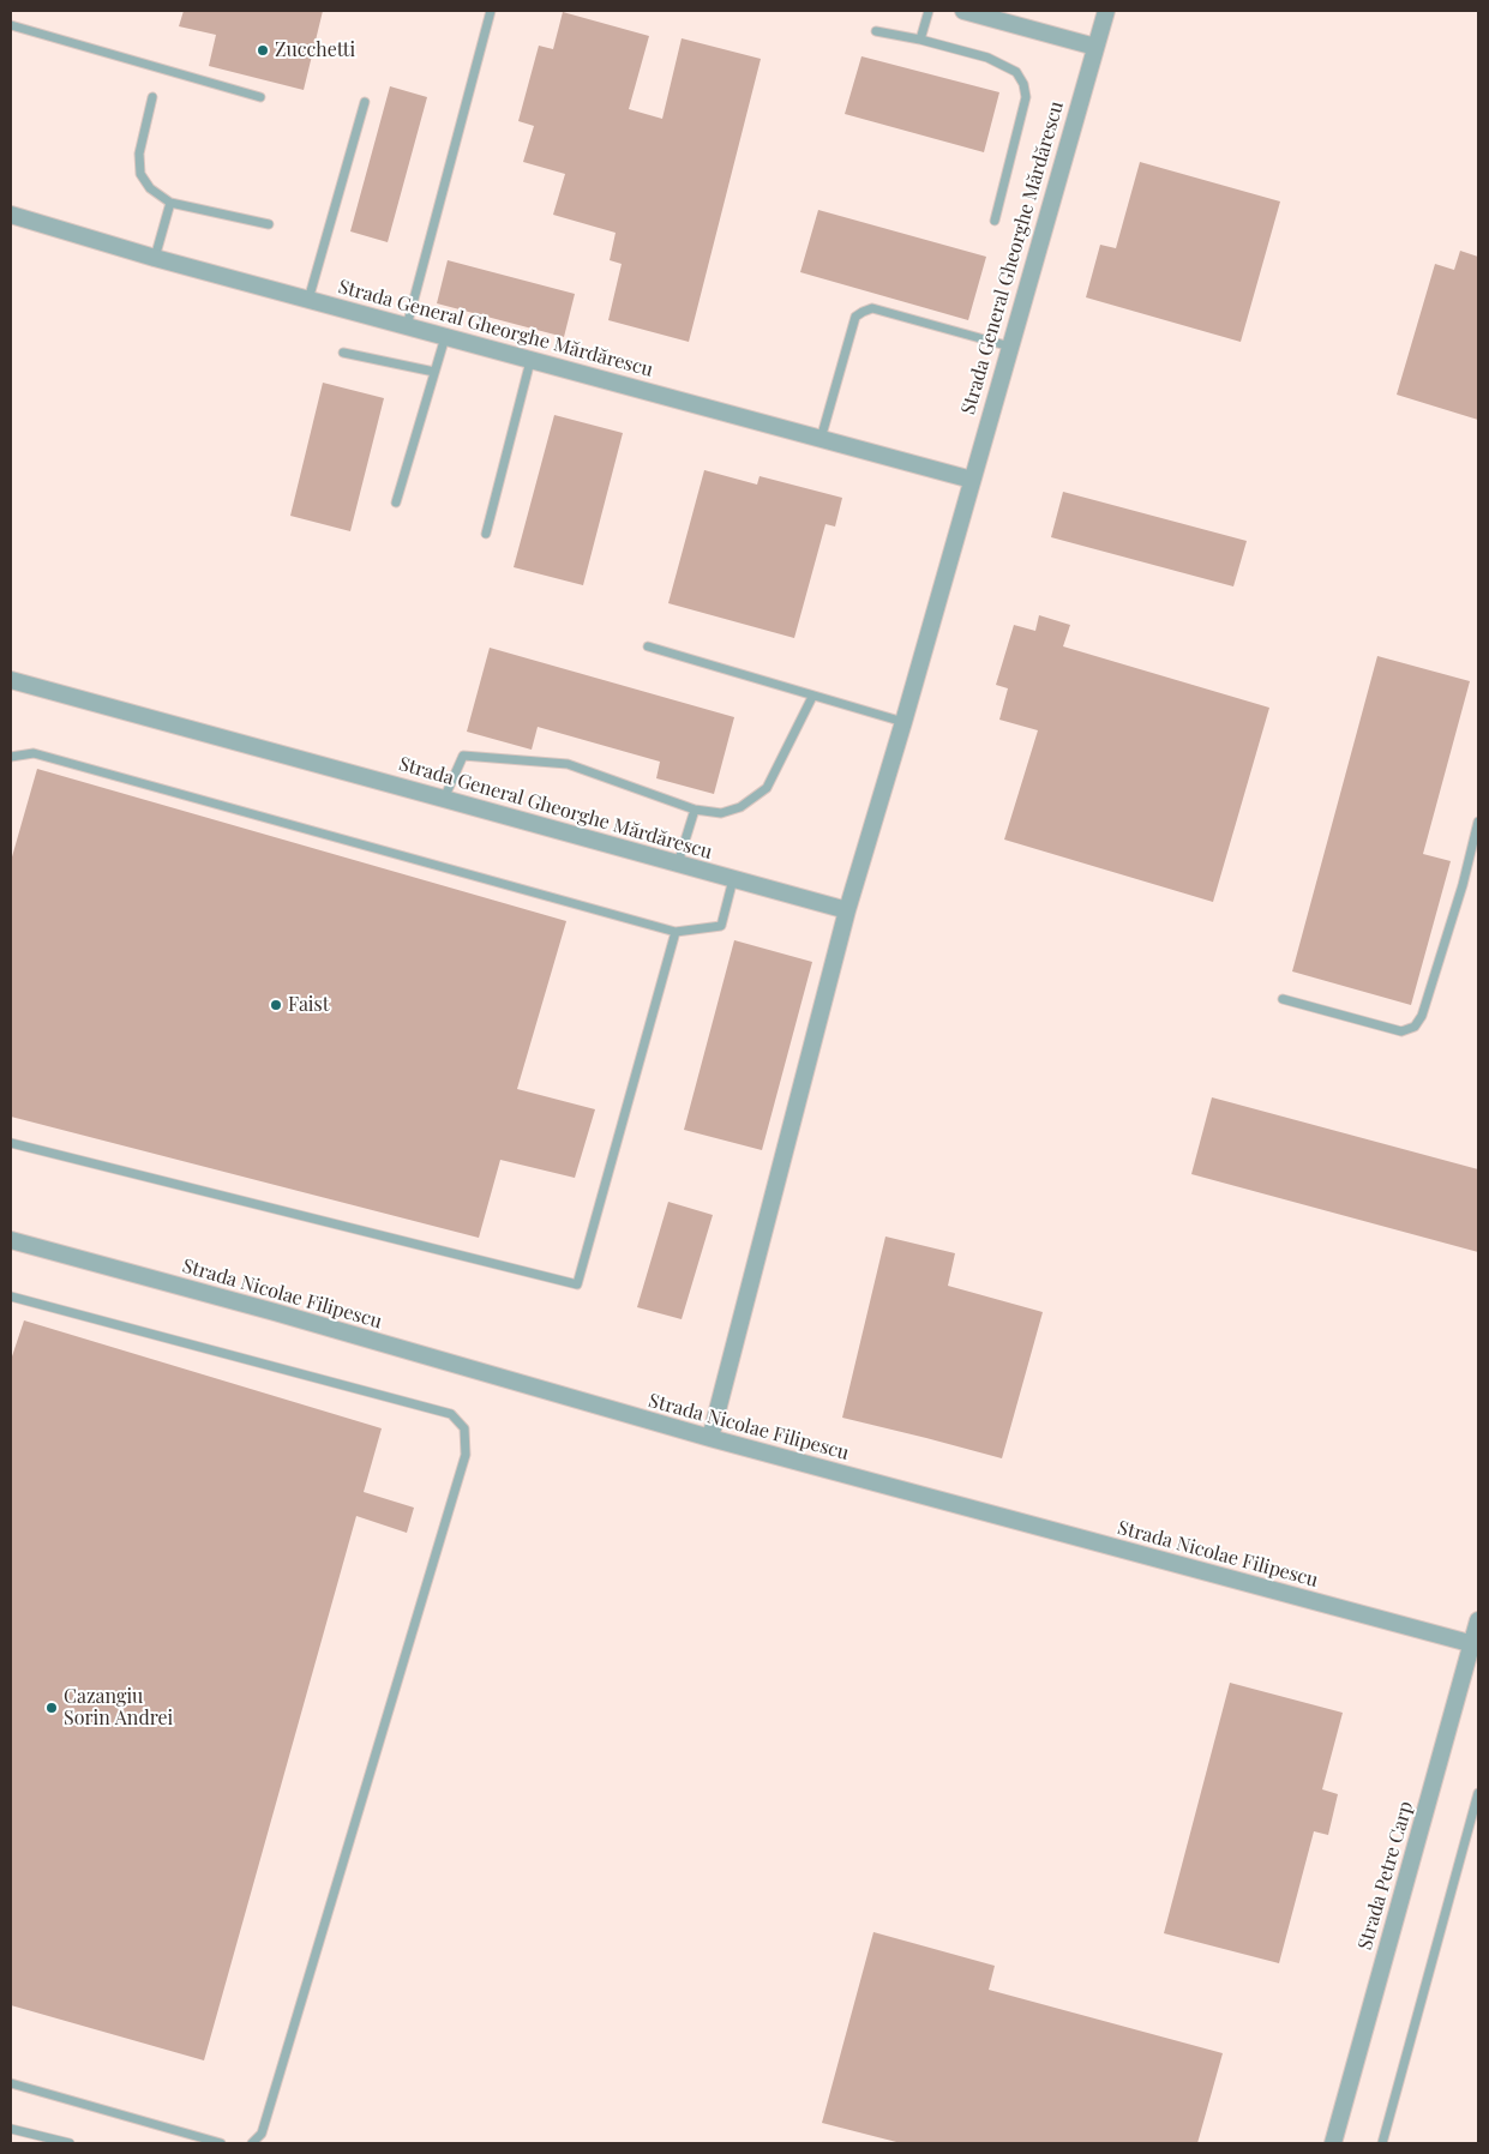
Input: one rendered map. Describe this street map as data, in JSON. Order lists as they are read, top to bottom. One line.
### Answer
{"streets":{"street":["Strada General Gheorghe Mărdărescu","Strada Nicolae Filipescu","Strada Petre Carp"]},"crossings":[["Strada General Gheorghe Mărdărescu","Strada Nicolae Filipescu"],["Strada Nicolae Filipescu","Strada Petre Carp"]],"places":["Zucchetti","Faist","Cazangiu Sorin Andrei"]}
